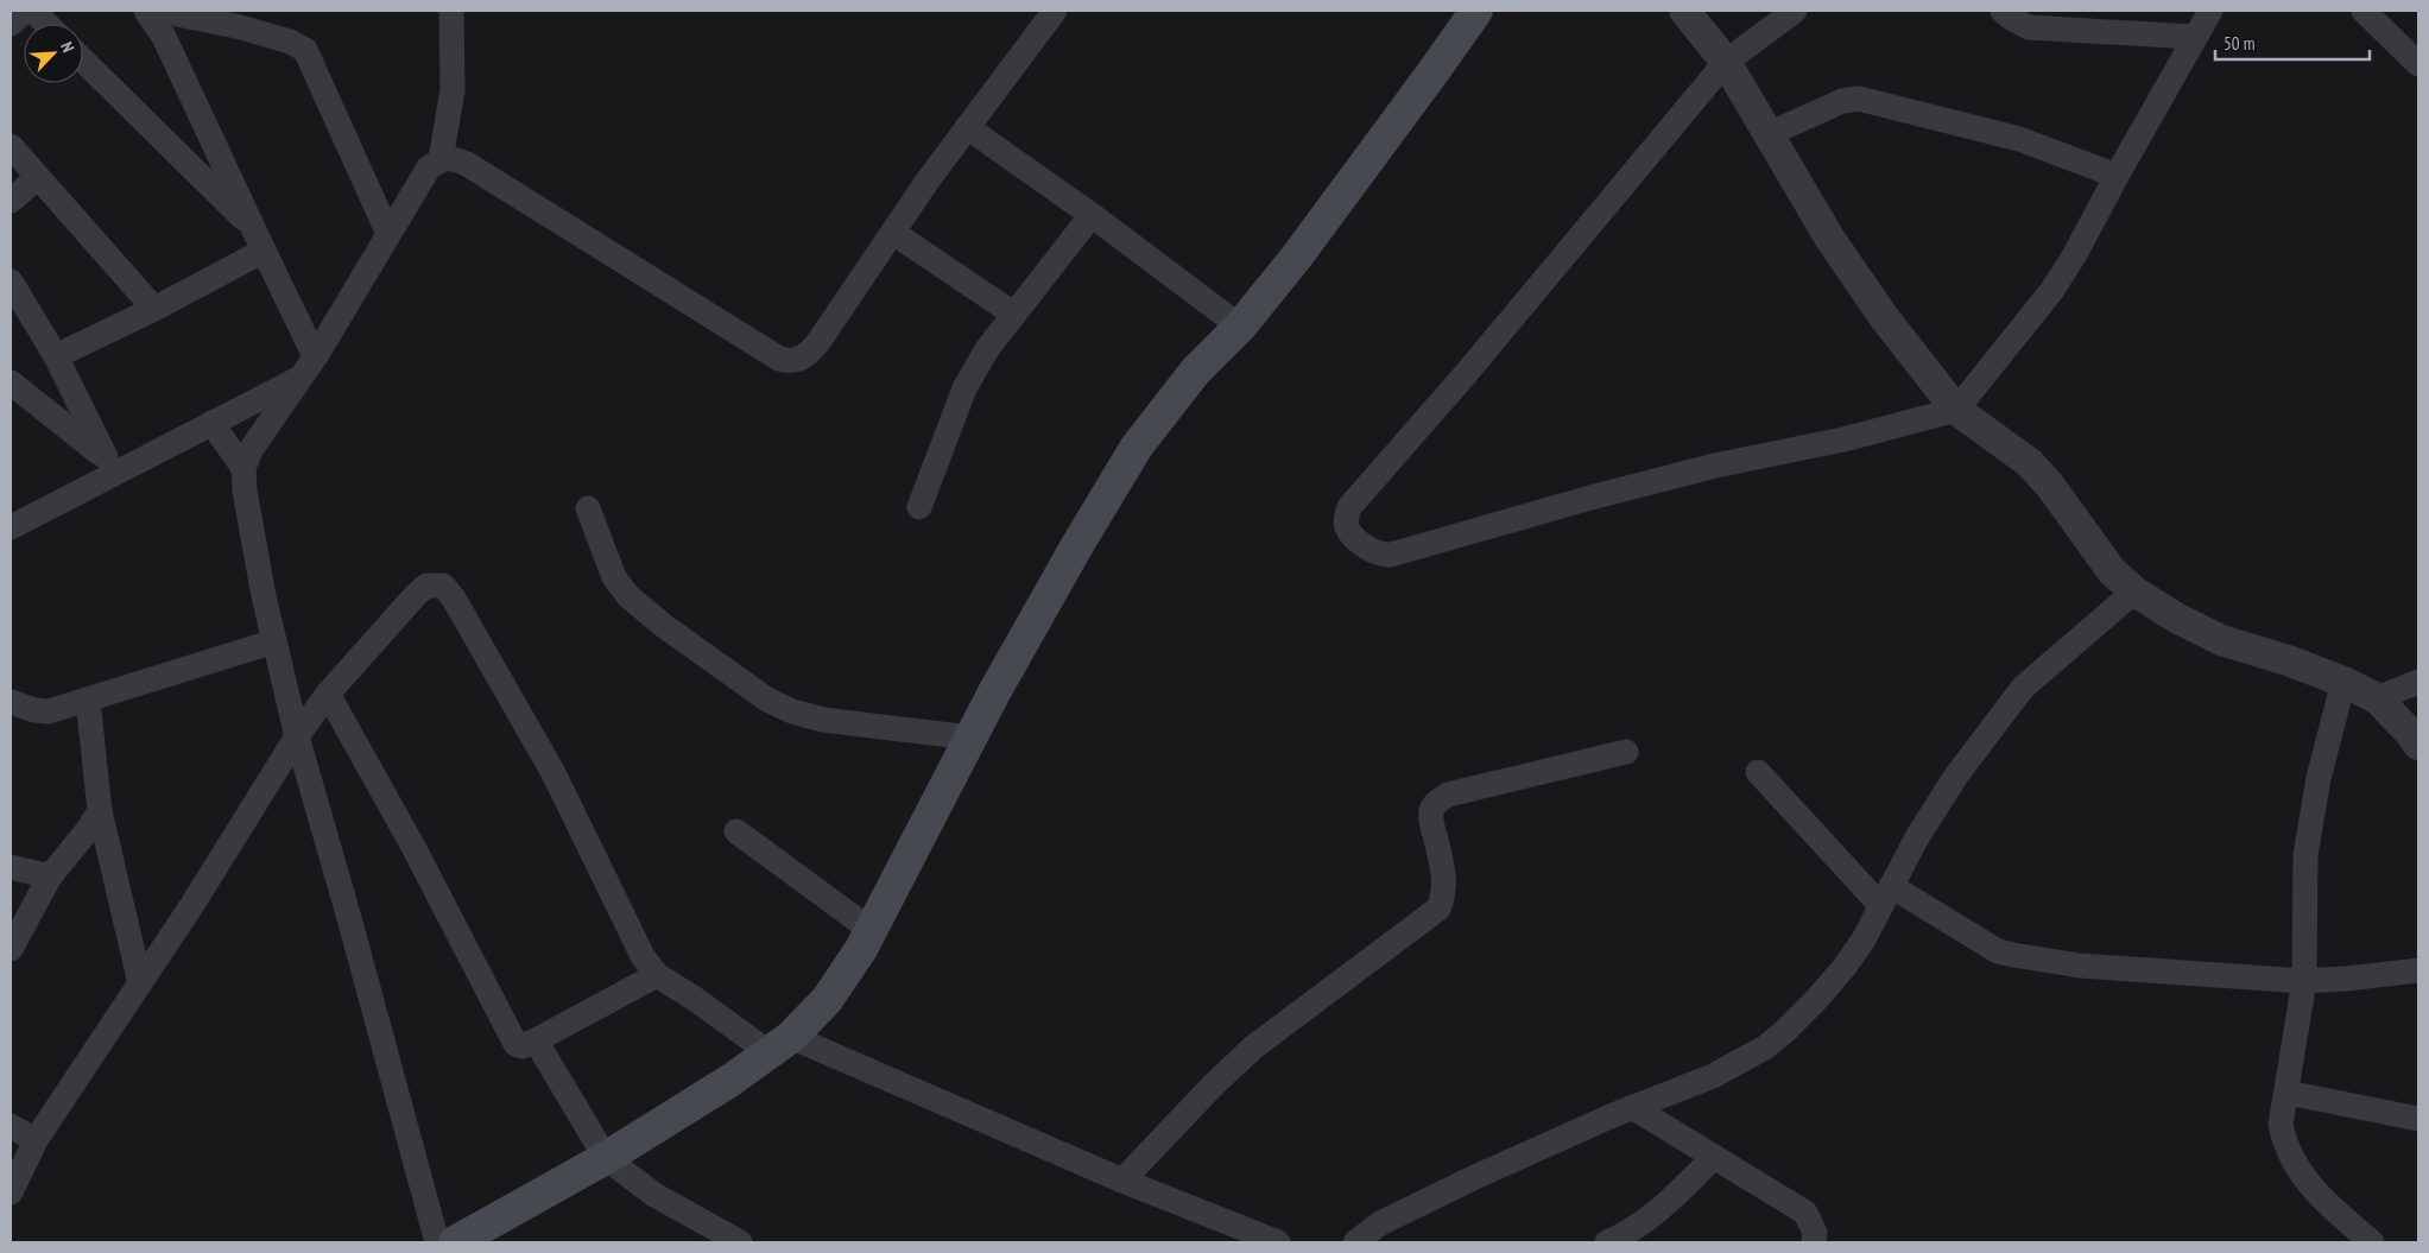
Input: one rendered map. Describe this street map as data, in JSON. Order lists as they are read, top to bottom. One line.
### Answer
{"scale_bar":"50 m","north":"top right"}
